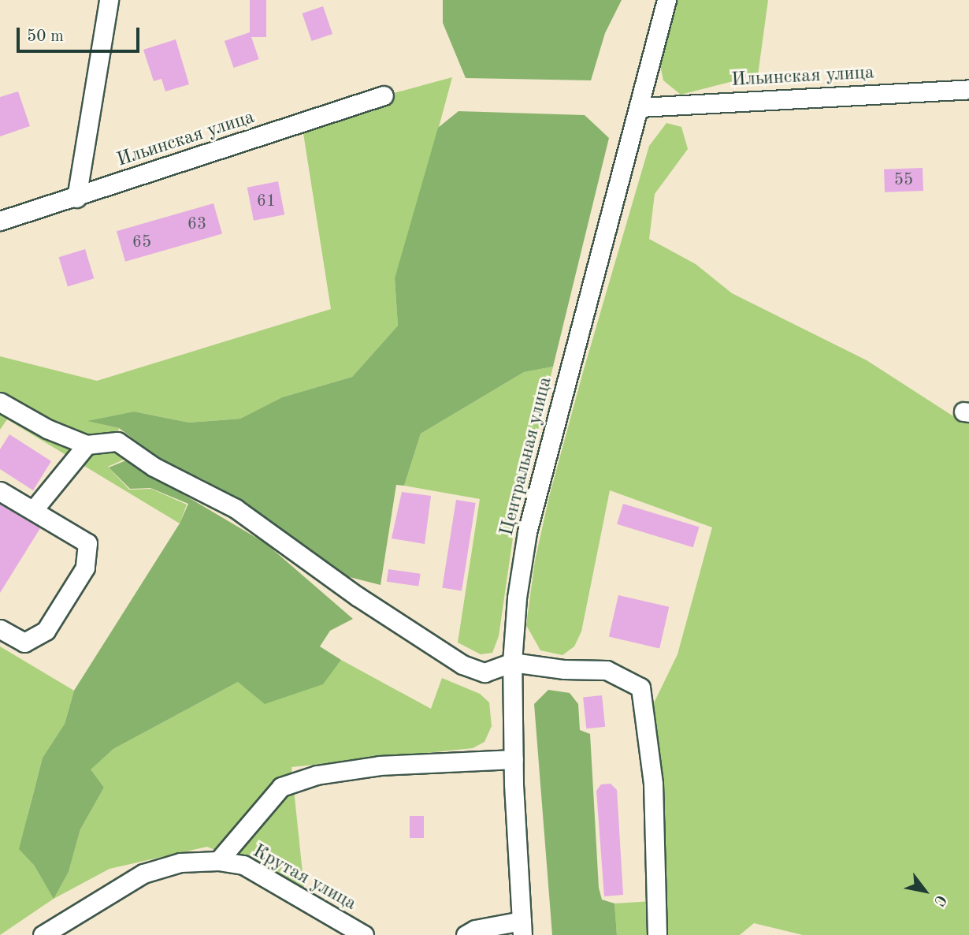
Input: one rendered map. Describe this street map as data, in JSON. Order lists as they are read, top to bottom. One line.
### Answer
{"streets":{"street":["Ильинская улица","Центральная улица","Крутая улица"]},"crossings":[["Ильинская улица","Центральная улица"]],"house_numbers":["55","61","63","65"],"scale_bar":"50 m","north":"bottom right"}
